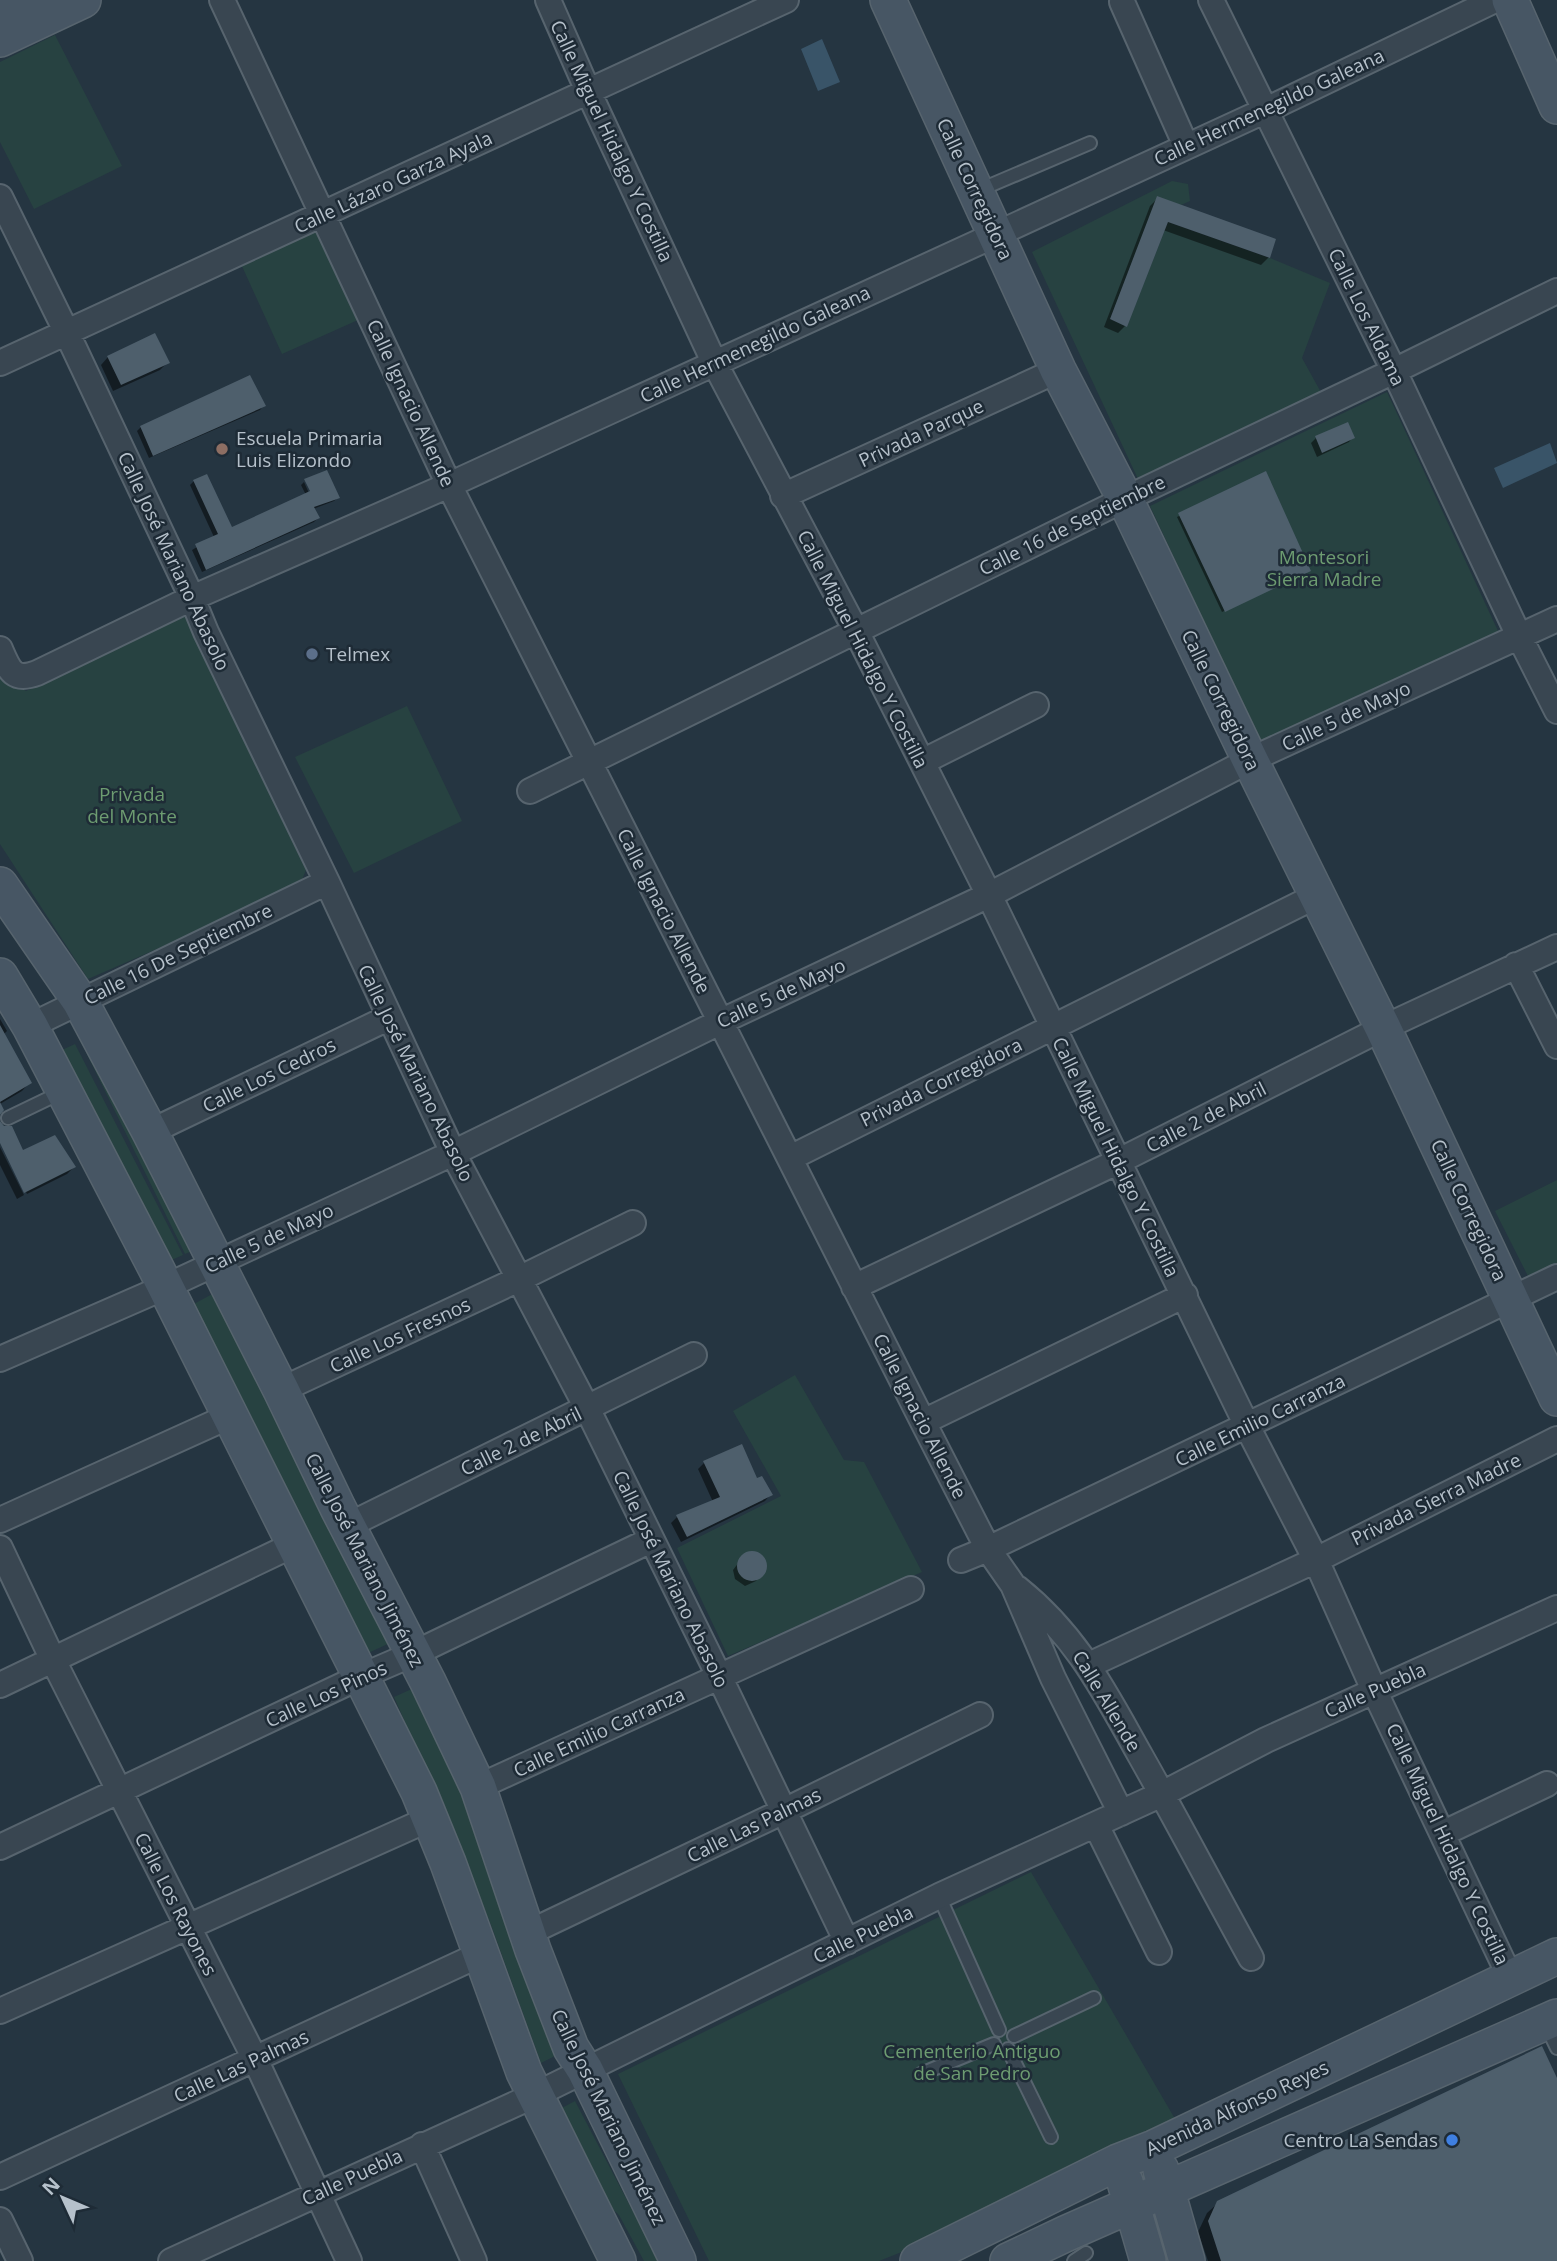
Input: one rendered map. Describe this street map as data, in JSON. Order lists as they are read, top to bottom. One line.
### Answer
{"streets":{"street":["Calle Hermenegildo Galeana","Calle Miguel Hidalgo Y Costilla","Calle Lázaro Garza Ayala","Calle Corregidora","Calle Los Aldama","Calle Ignacio Allende","Privada Parque","Calle 16 de Septiembre","Calle José Mariano Abasolo","Calle 5 de Mayo","Calle 16 De Septiembre","Calle Los Cedros","Privada Corregidora","Calle 2 de Abril","Calle Los Fresnos","Calle Emilio Carranza","Privada Sierra Madre","Calle José Mariano Jiménez","Calle Puebla","Calle Los Pinos","Calle Allende","Calle Las Palmas","Calle Los Rayones","Avenida Alfonso Reyes"]},"crossings":[["Calle Hermenegildo Galeana","Calle Miguel Hidalgo Y Costilla"],["Calle Hermenegildo Galeana","Calle Corregidora"],["Calle Hermenegildo Galeana","Calle Los Aldama"],["Calle Hermenegildo Galeana","Calle Ignacio Allende"],["Calle Hermenegildo Galeana","Calle José Mariano Abasolo"],["Calle Miguel Hidalgo Y Costilla","Calle Lázaro Garza Ayala"],["Calle Miguel Hidalgo Y Costilla","Calle Ignacio Allende"],["Calle Miguel Hidalgo Y Costilla","Privada Parque"],["Calle Miguel Hidalgo Y Costilla","Calle 16 de Septiembre"],["Calle Miguel Hidalgo Y Costilla","Calle 5 de Mayo"],["Calle Miguel Hidalgo Y Costilla","Privada Corregidora"],["Calle Miguel Hidalgo Y Costilla","Calle 2 de Abril"],["Calle Miguel Hidalgo Y Costilla","Calle Emilio Carranza"],["Calle Miguel Hidalgo Y Costilla","Privada Sierra Madre"],["Calle Miguel Hidalgo Y Costilla","Calle Puebla"],["Calle Miguel Hidalgo Y Costilla","Avenida Alfonso Reyes"],["Calle Lázaro Garza Ayala","Calle Ignacio Allende"],["Calle Lázaro Garza Ayala","Calle José Mariano Abasolo"],["Calle Corregidora","Privada Parque"],["Calle Corregidora","Calle 16 de Septiembre"],["Calle Corregidora","Calle 5 de Mayo"],["Calle Corregidora","Privada Corregidora"],["Calle Corregidora","Calle 2 de Abril"],["Calle Corregidora","Calle Emilio Carranza"],["Calle Los Aldama","Calle 16 de Septiembre"],["Calle Los Aldama","Calle 5 de Mayo"],["Calle Ignacio Allende","Calle 16 de Septiembre"],["Calle Ignacio Allende","Calle 5 de Mayo"],["Calle Ignacio Allende","Privada Corregidora"],["Calle Ignacio Allende","Calle 2 de Abril"],["Calle Ignacio Allende","Calle Emilio Carranza"],["Calle Ignacio Allende","Calle Puebla"],["Calle Ignacio Allende","Calle Allende"],["Calle José Mariano Abasolo","Calle 5 de Mayo"],["Calle José Mariano Abasolo","Calle 16 De Septiembre"],["Calle José Mariano Abasolo","Calle Los Cedros"],["Calle José Mariano Abasolo","Calle 2 de Abril"],["Calle José Mariano Abasolo","Calle Los Fresnos"],["Calle José Mariano Abasolo","Calle Emilio Carranza"],["Calle José Mariano Abasolo","Calle Puebla"],["Calle José Mariano Abasolo","Calle Los Pinos"],["Calle José Mariano Abasolo","Calle Las Palmas"],["Calle 5 de Mayo","Calle José Mariano Jiménez"],["Calle 16 De Septiembre","Calle José Mariano Jiménez"],["Calle Los Cedros","Calle José Mariano Jiménez"],["Calle 2 de Abril","Calle José Mariano Jiménez"],["Calle Los Fresnos","Calle José Mariano Jiménez"],["Calle Emilio Carranza","Calle José Mariano Jiménez"],["Calle José Mariano Jiménez","Calle Puebla"],["Calle José Mariano Jiménez","Calle Los Pinos"],["Calle José Mariano Jiménez","Calle Las Palmas"],["Calle Puebla","Calle Allende"],["Calle Puebla","Calle Los Rayones"],["Calle Los Pinos","Calle Los Rayones"],["Calle Las Palmas","Calle Los Rayones"]],"parks":["Montesori Sierra Madre","Privada del Monte","Cementerio Antiguo de San Pedro"],"places":["Escuela Primaria Luis Elizondo","Telmex","Centro La Sendas"],"north":"top left"}
